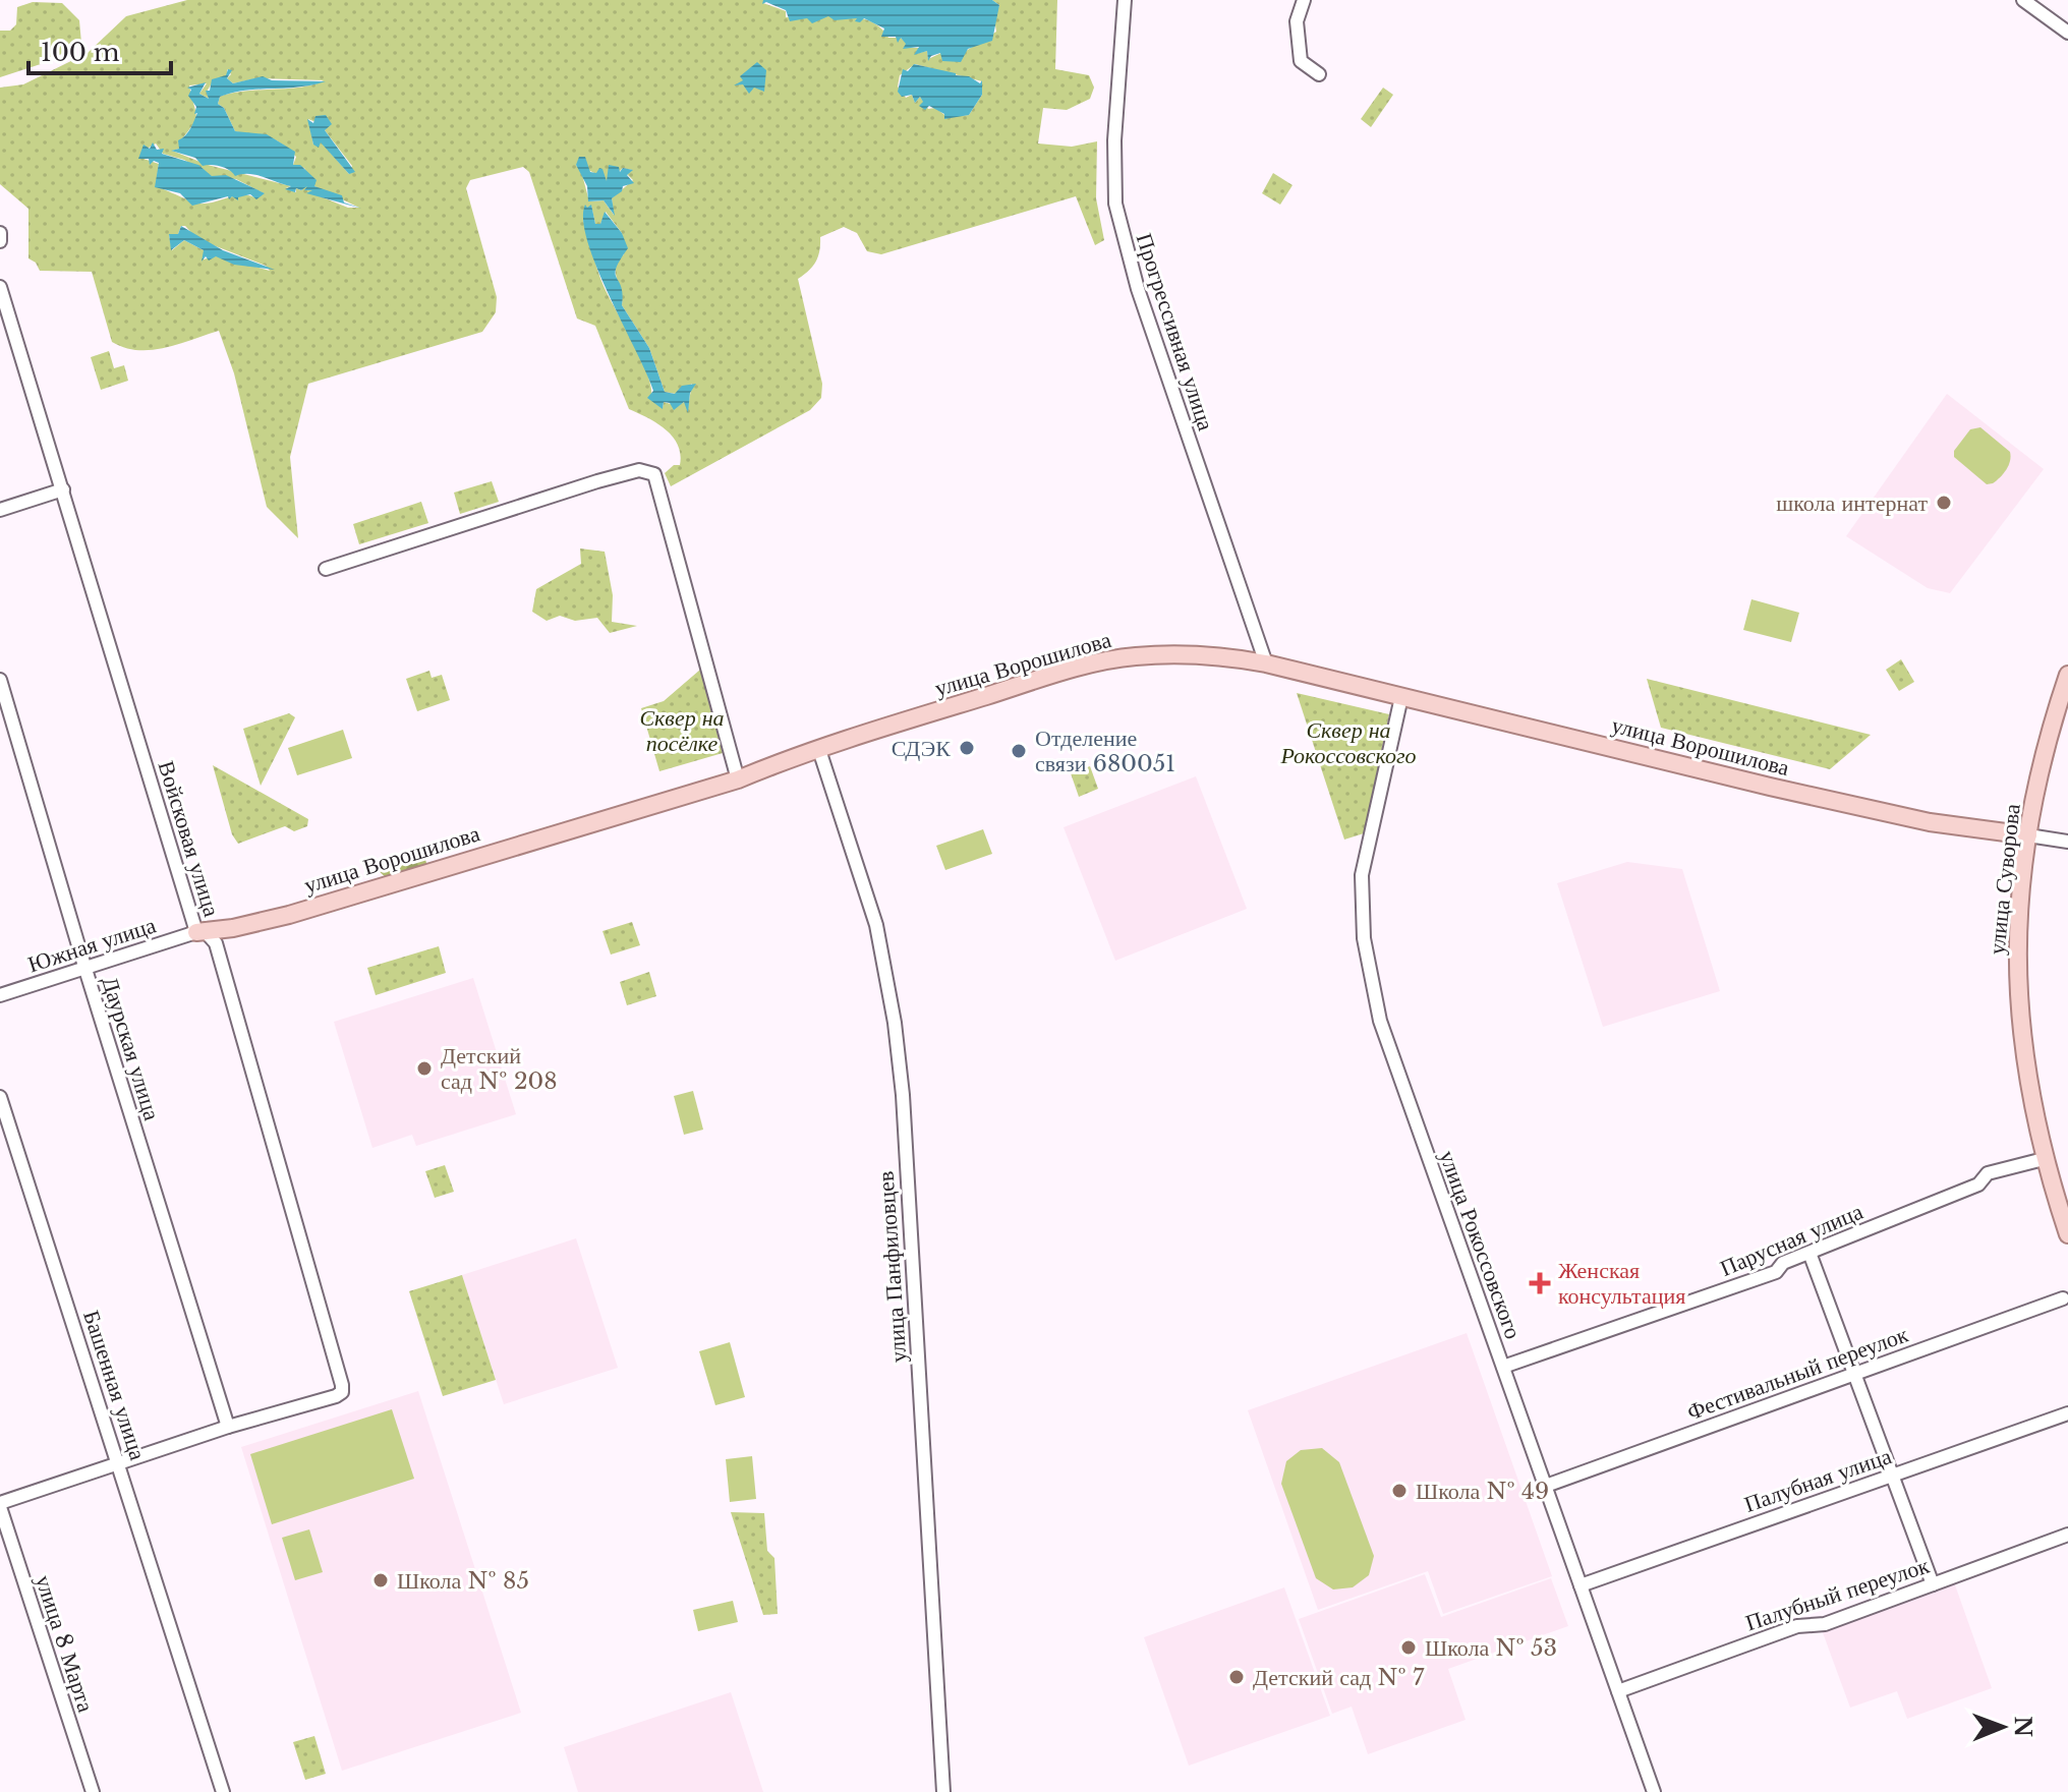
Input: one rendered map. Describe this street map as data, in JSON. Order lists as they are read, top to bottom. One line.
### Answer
{"streets":{"main road":["улица Ворошилова","улица Суворова"],"street":["Прогрессивная улица","Войсковая улица","Южная улица","Даурская улица","Парусная улица","улица Рокоссовского","улица Панфиловцев","Фестивальный переулок","Башенная улица","Палубная улица","Палубный переулок","улица 8 Марта"]},"crossings":[["Прогрессивная улица","улица Ворошилова"],["улица Ворошилова","Войсковая улица"],["улица Ворошилова","улица Суворова"],["улица Ворошилова","Южная улица"],["улица Ворошилова","улица Рокоссовского"],["улица Ворошилова","улица Панфиловцев"],["Войсковая улица","Южная улица"],["Войсковая улица","Даурская улица"],["улица Суворова","Парусная улица"],["Южная улица","Даурская улица"],["Парусная улица","улица Рокоссовского"],["улица Рокоссовского","Фестивальный переулок"],["улица Рокоссовского","Палубная улица"],["улица Рокоссовского","Палубный переулок"]],"parks":["Сквер на посёлке","Сквер на Рокоссовского"],"places":{"other":["школа интернат","СДЭК","Отделение связи 680051","Детский сад № 208","Школа № 49","Школа № 85","Школа № 53","Детский сад № 7"],"health":["Женская консультация"]},"scale_bar":"100 m","north":"right"}
